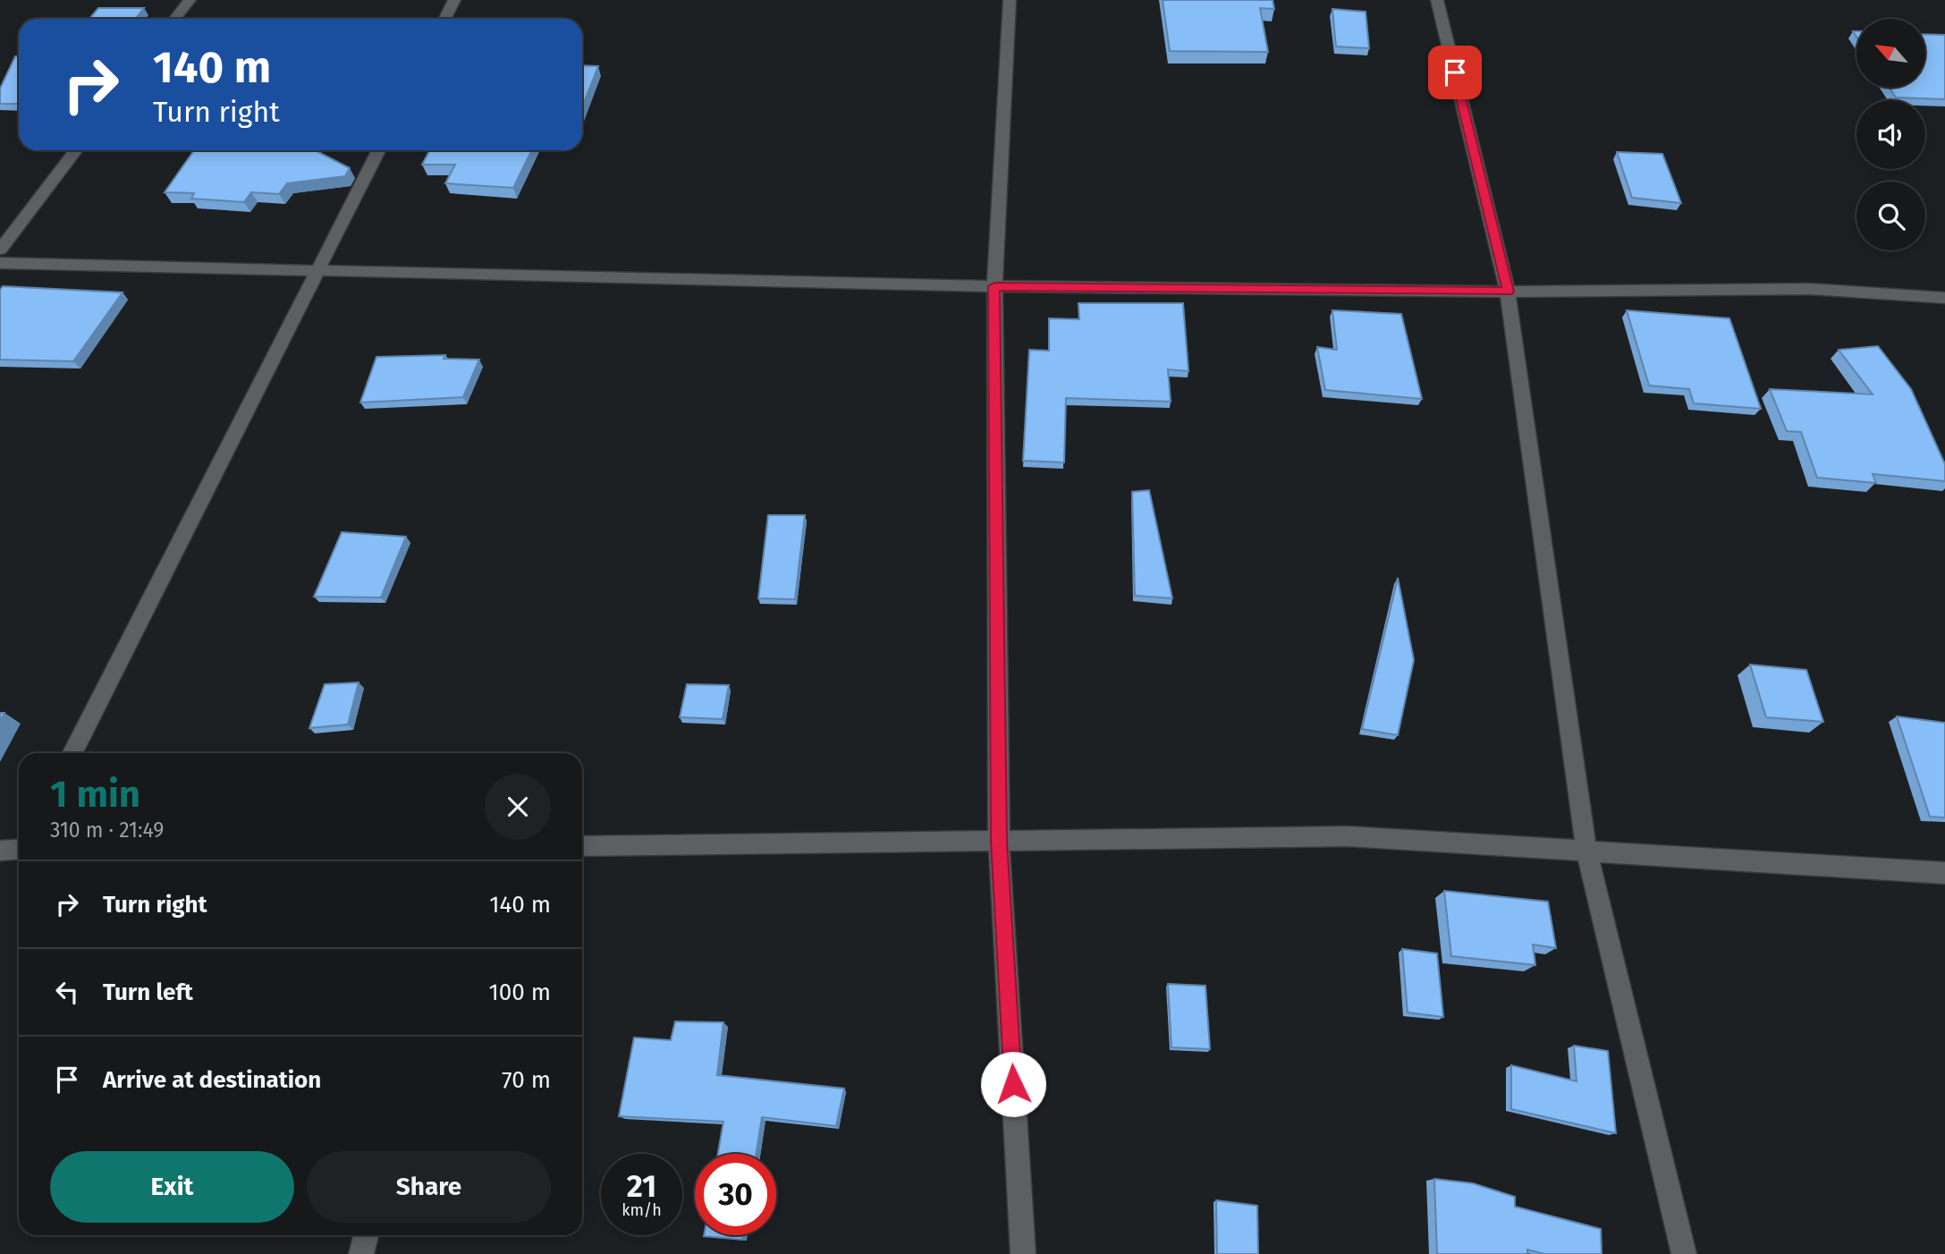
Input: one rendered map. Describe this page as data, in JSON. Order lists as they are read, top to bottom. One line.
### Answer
{"north":"top left","page":{"turn":["140 m","Turn right"],"heading":["1 min","310 m · 21:49"],"list":[{"name":"Turn right","value":"140 m"},{"name":"Turn left","value":"100 m"},{"name":"Arrive at destination","value":"70 m"}],"buttons":["Exit","Share"],"speed":"21 km/h","limit":"30"}}
